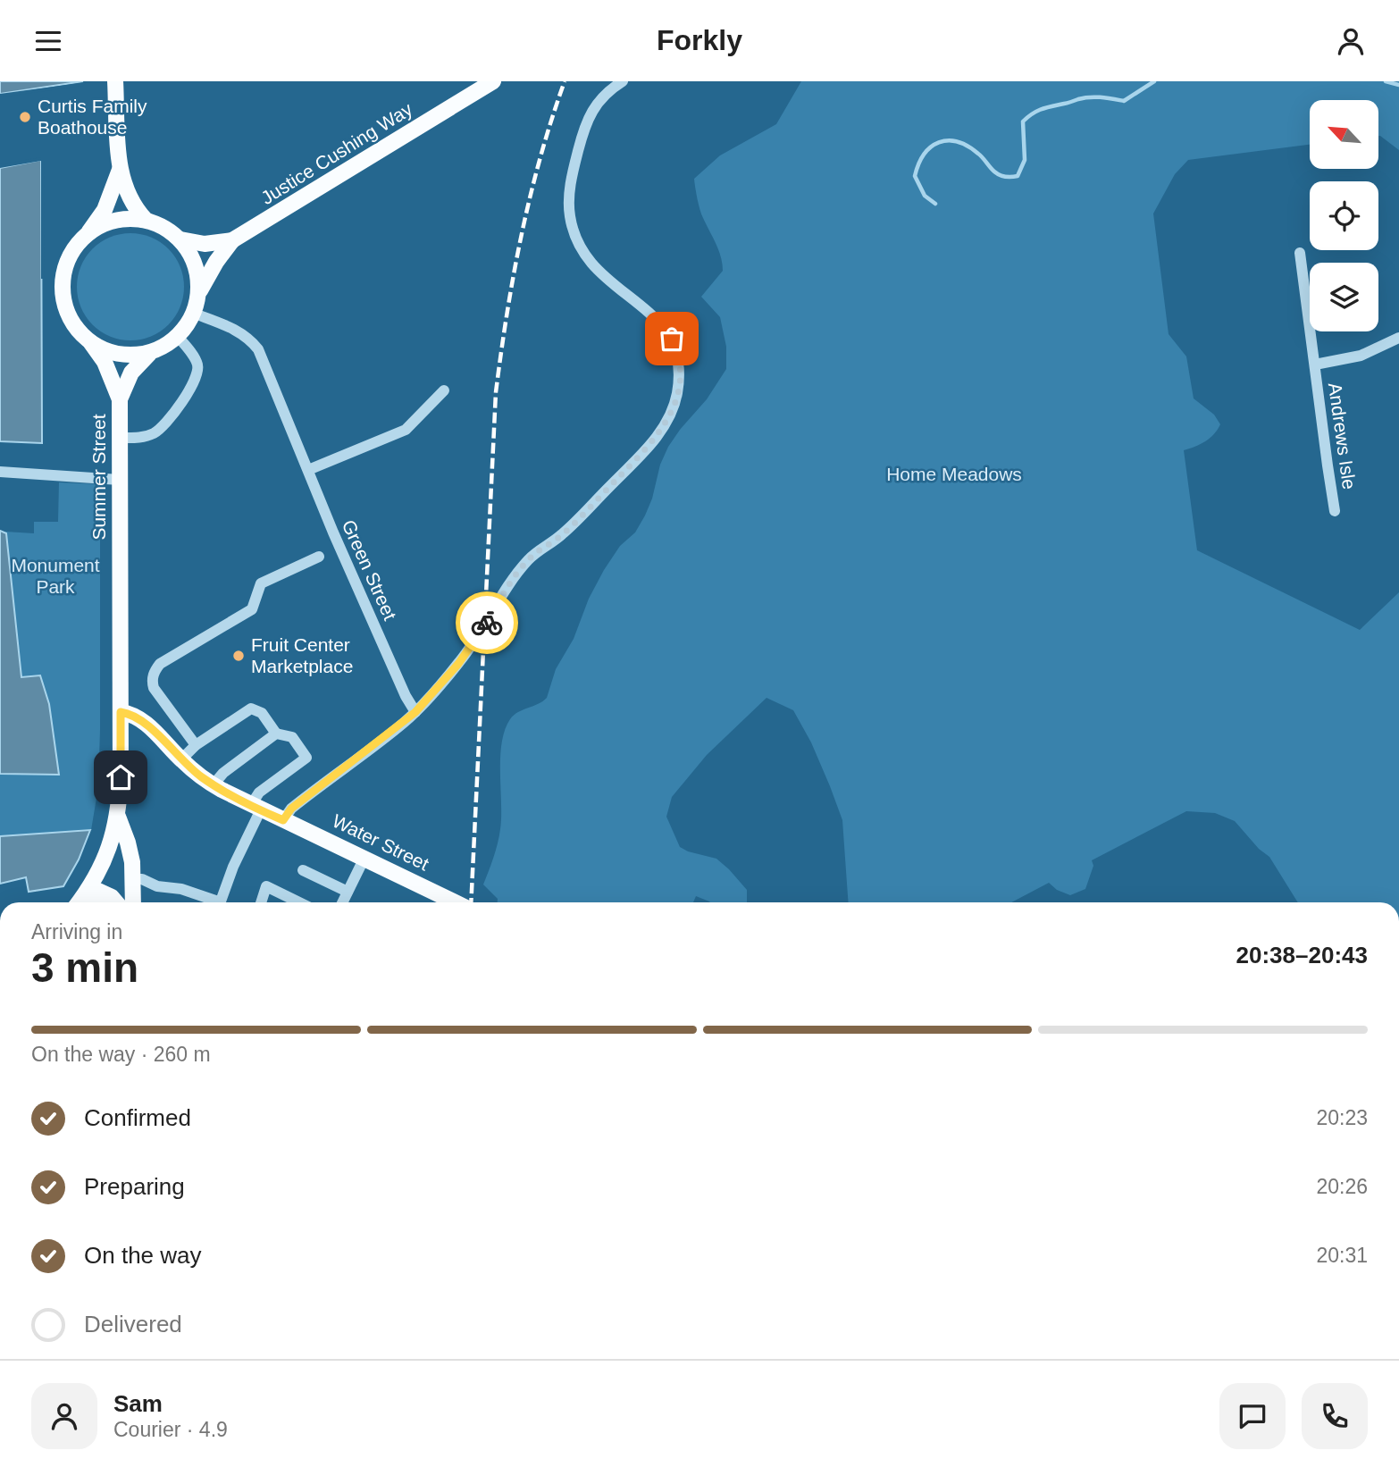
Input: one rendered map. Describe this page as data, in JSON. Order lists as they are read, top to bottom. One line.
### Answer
{"streets":{"main road":["Justice Cushing Way","Summer Street","Water Street"],"street":["Andrews Isle","Green Street"]},"crossings":[["Justice Cushing Way","Summer Street"],["Justice Cushing Way","Green Street"],["Summer Street","Green Street"],["Summer Street","Water Street"]],"parks":["Home Meadows","Monument Park"],"places":["Curtis Family Boathouse","Fruit Center Marketplace"],"north":"top left","page":{"header":"Forkly","heading":["3 min","Arriving in","20:38–20:43"],"panel":["Sam","Courier · 4.9"],"bar":"On the way · 260 m","list":[["Confirmed","20:23"],["Preparing","20:26"],["On the way","20:31"],"Delivered"]}}
